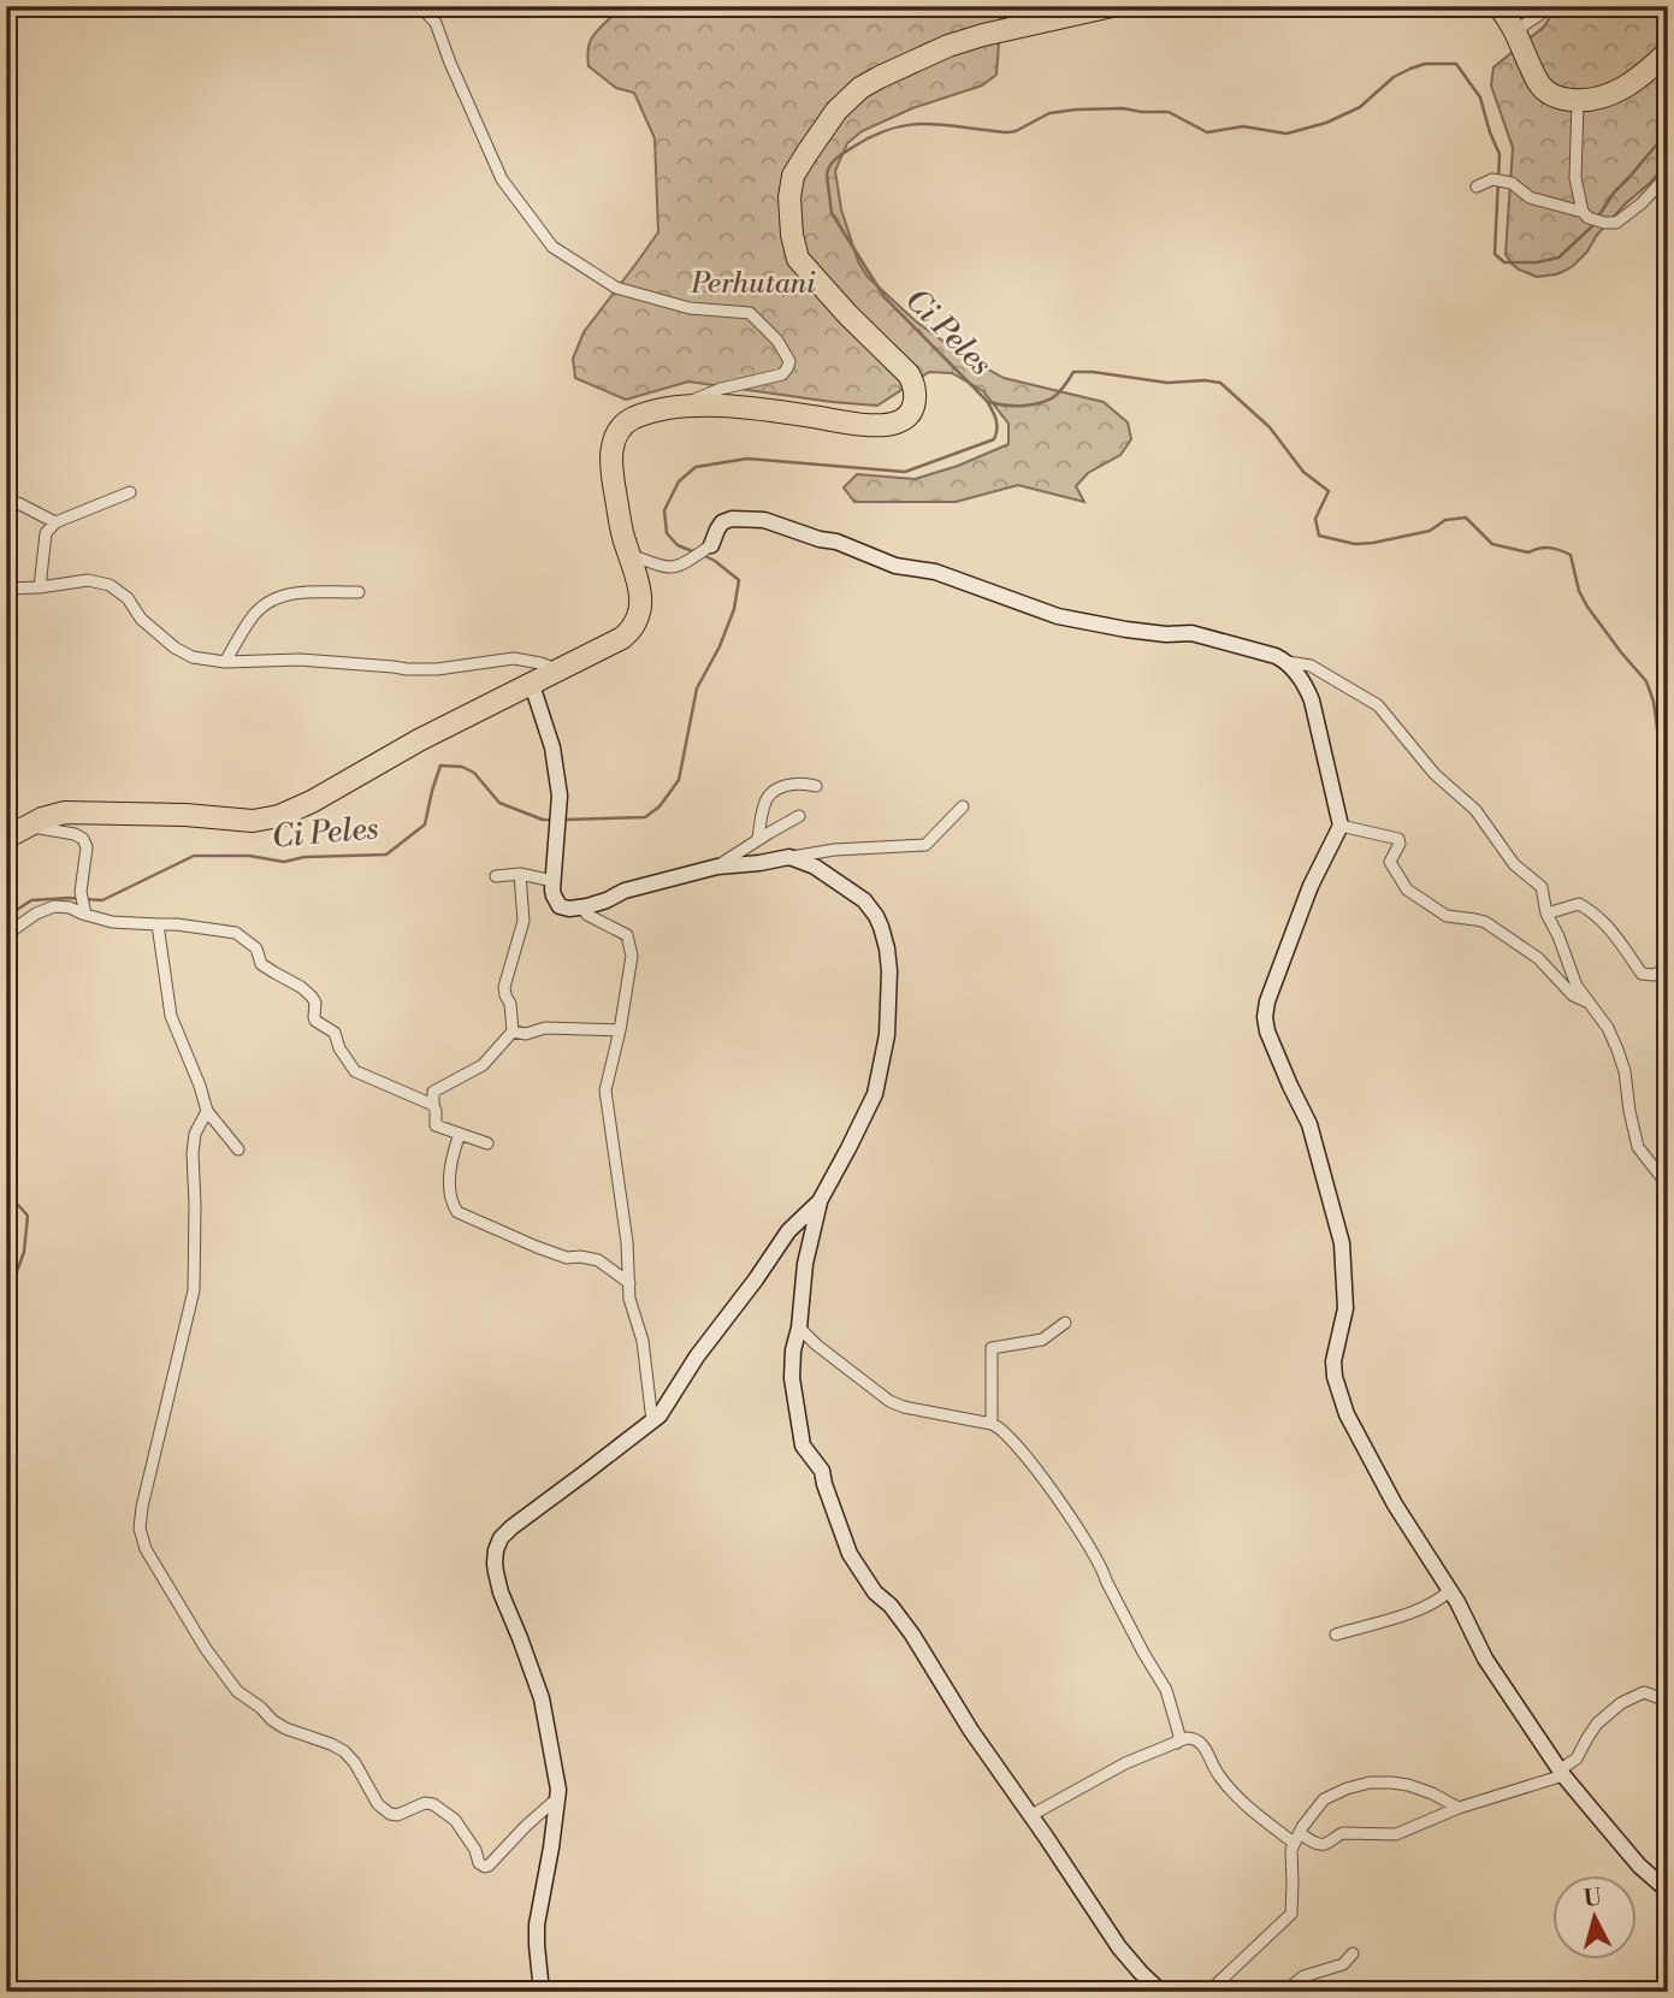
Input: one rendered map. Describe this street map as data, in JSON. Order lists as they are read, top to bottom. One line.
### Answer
{"water":["Ci Peles"],"parks":["Perhutani"],"north":"top"}
